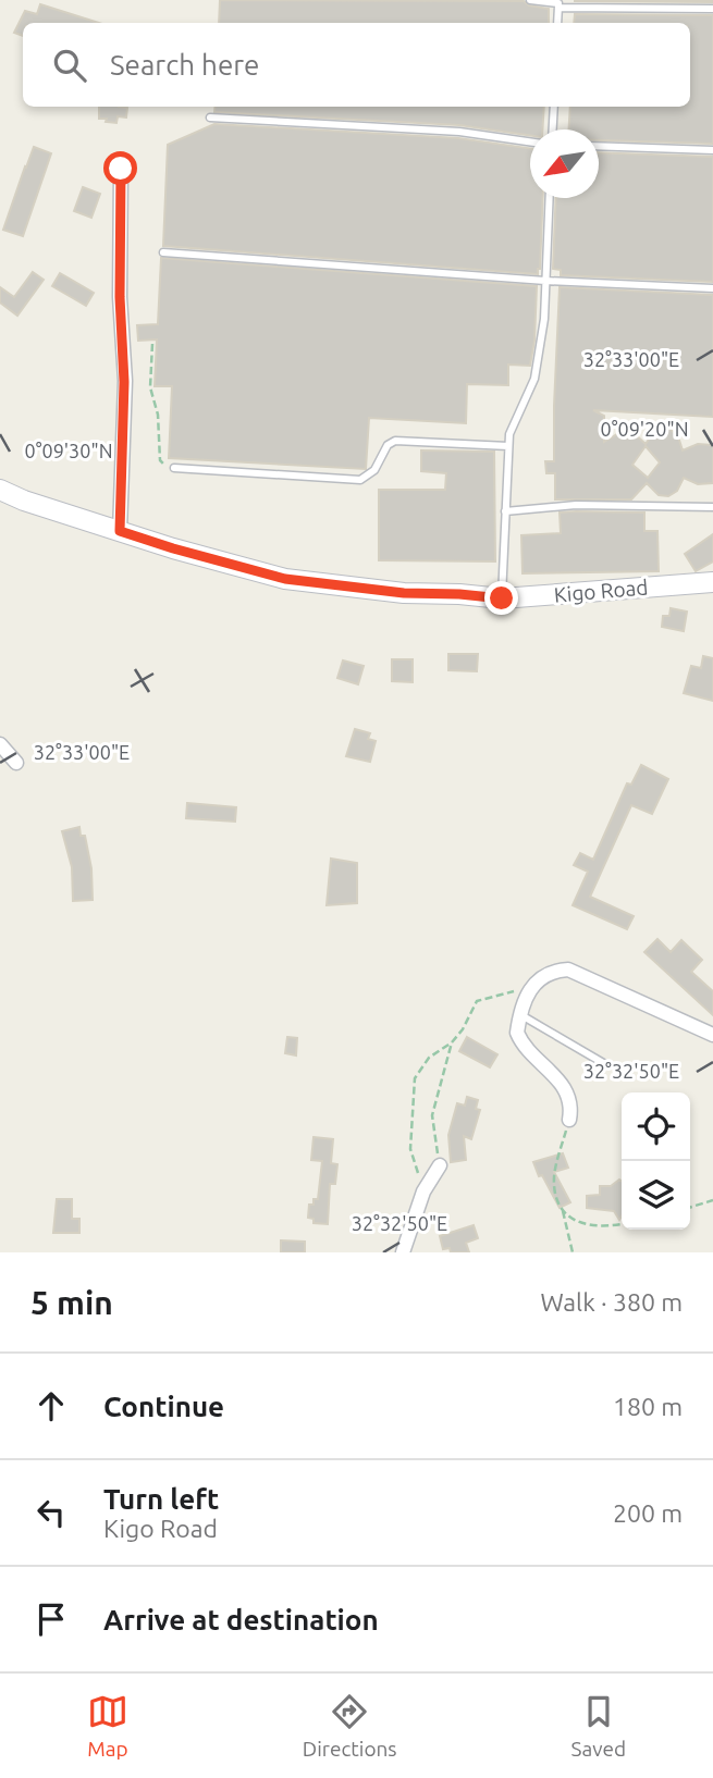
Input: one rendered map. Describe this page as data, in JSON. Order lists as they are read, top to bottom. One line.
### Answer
{"streets":{"street":["Kigo Road"]},"north":"bottom left","page":{"search":"Search here","heading":["5 min","Walk · 380 m"],"list":[["Continue","180 m"],["Turn left","Kigo Road","200 m"],"Arrive at destination"],"nav":["Map","Directions","Saved"]},"coordinates":["32°33'00\"E","0°09'20\"N","0°09'30\"N","32°32'50\"E"]}
